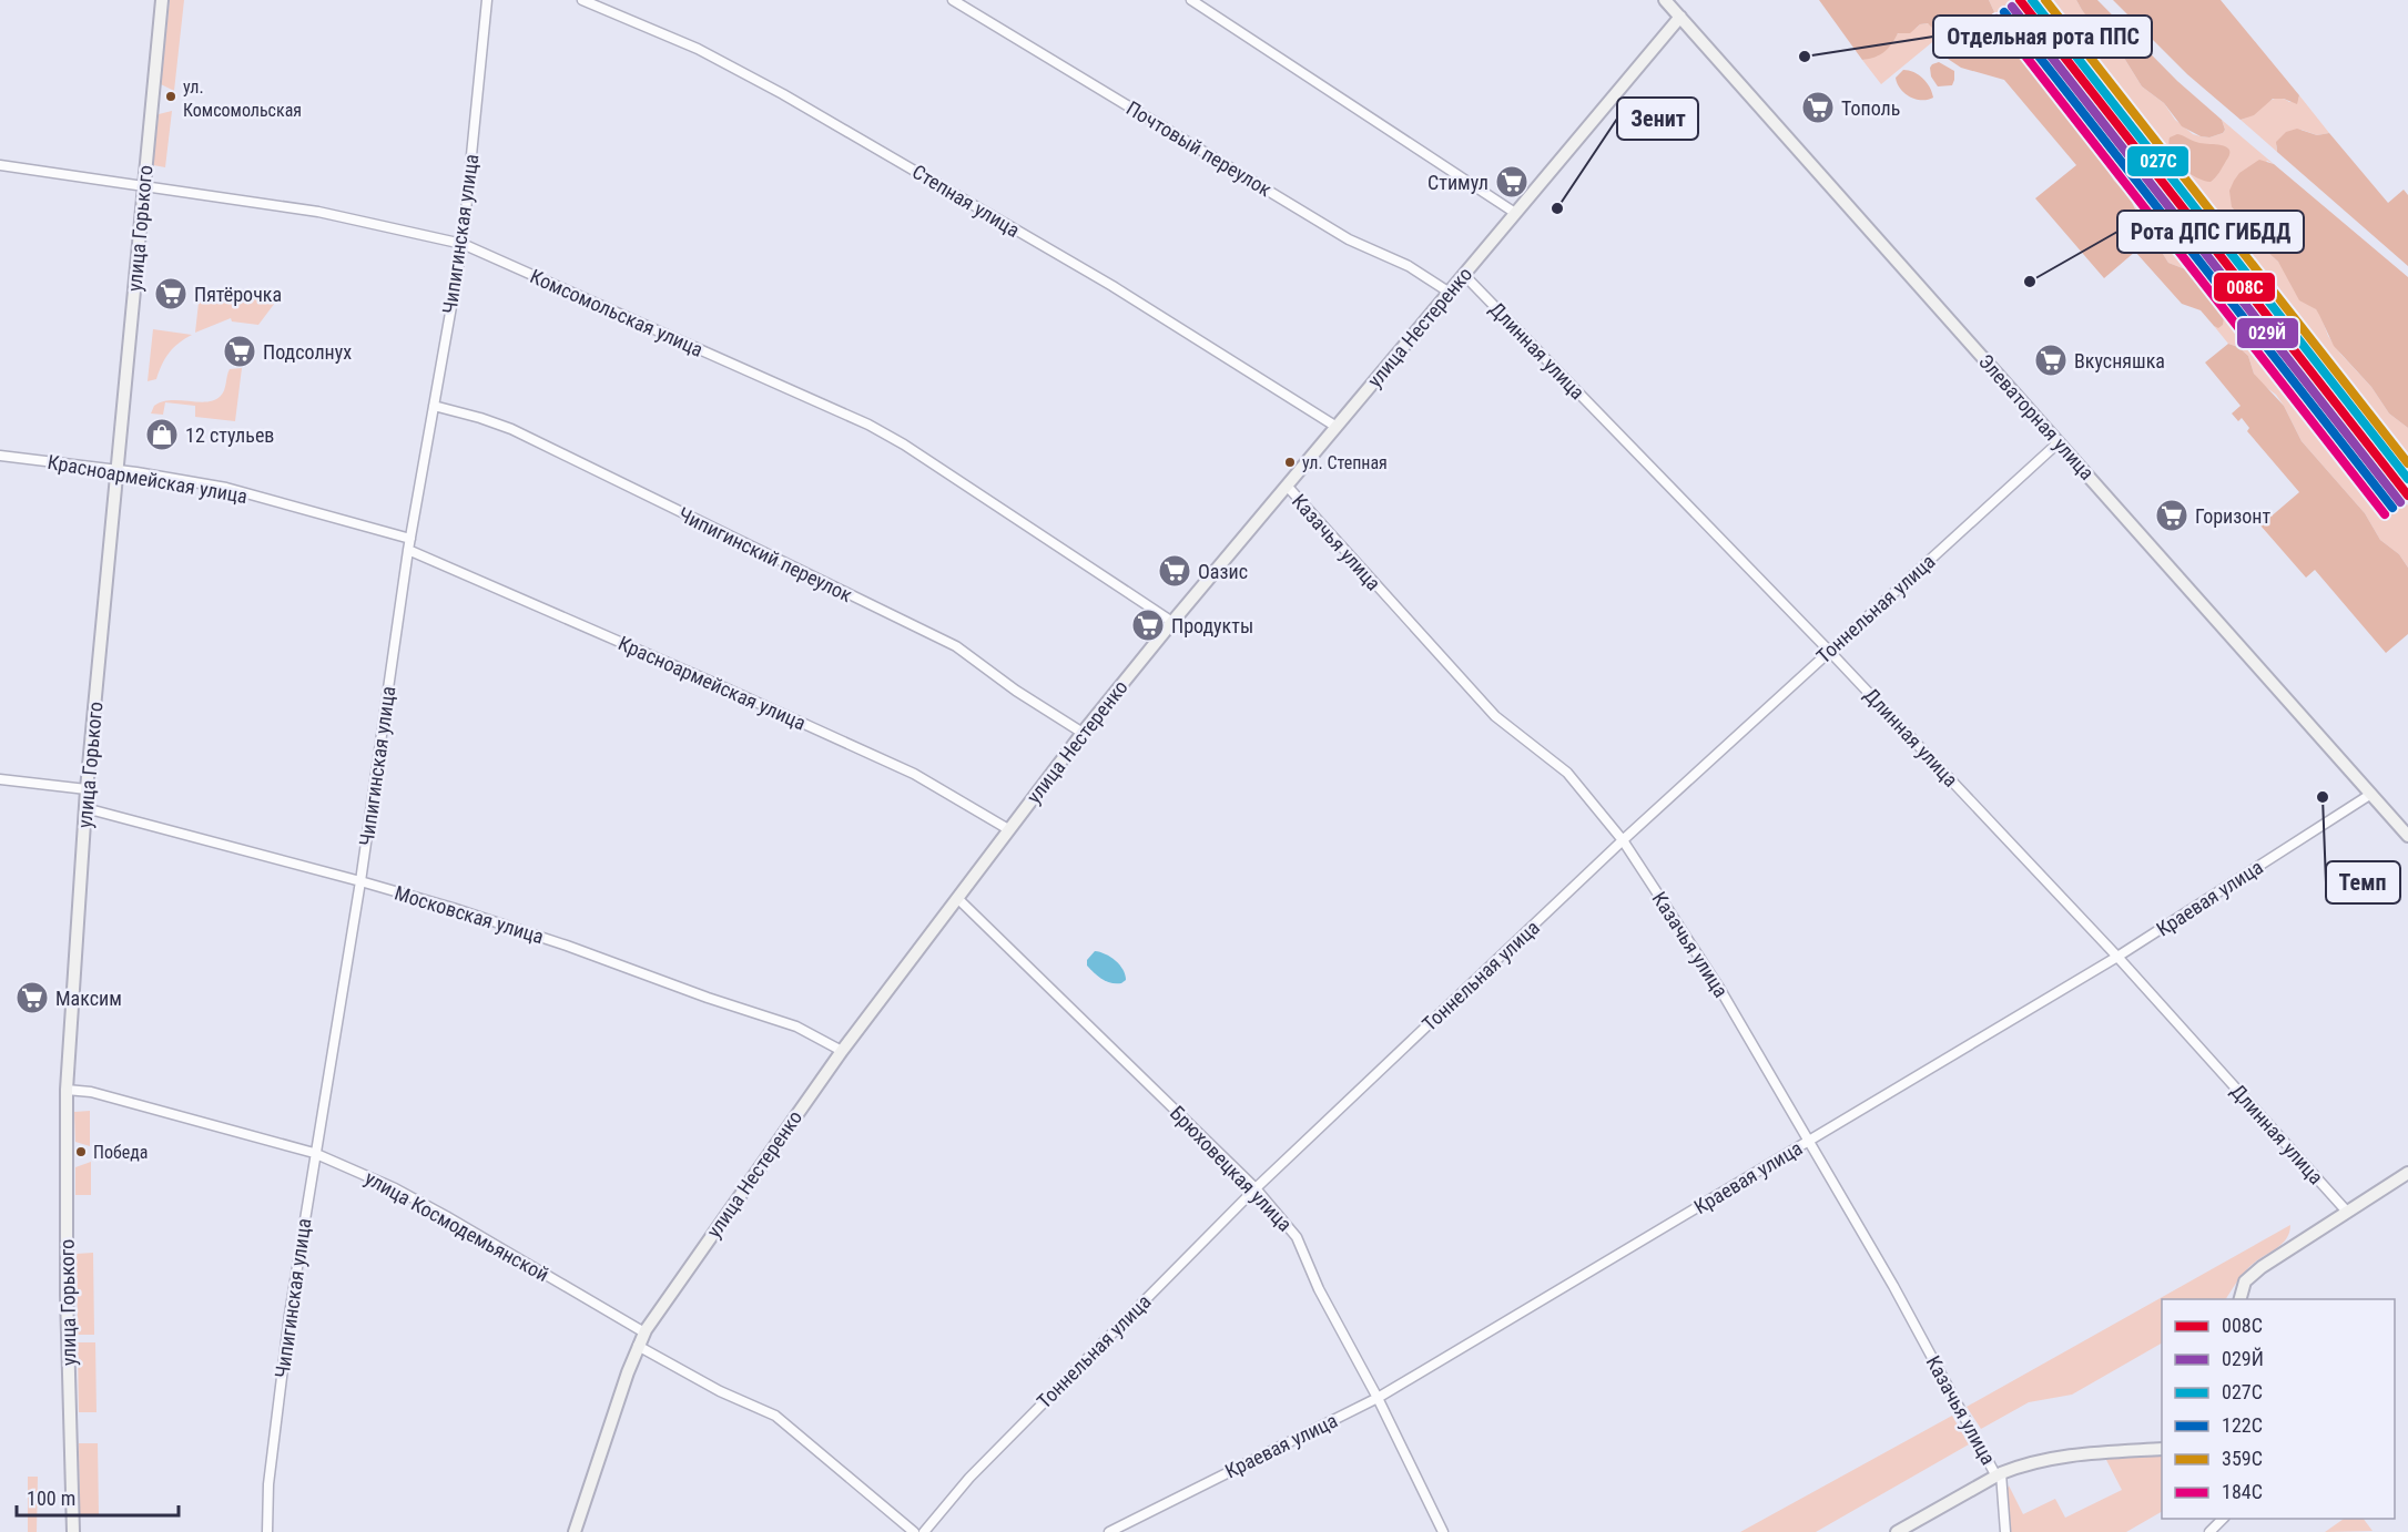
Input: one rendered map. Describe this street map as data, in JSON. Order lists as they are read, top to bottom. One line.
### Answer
{"streets":{"street":["Почтовый переулок","Степная улица","улица Горького","Чипигинская улица","Комсомольская улица","улица Нестеренко","Длинная улица","Элеваторная улица","Красноармейская улица","Казачья улица","Чипигинский переулок","Тоннельная улица","Краевая улица","Московская улица","Брюховецкая улица","улица Космодемьянской"]},"crossings":[["Почтовый переулок","улица Нестеренко"],["Степная улица","улица Нестеренко"],["улица Горького","Комсомольская улица"],["улица Горького","Красноармейская улица"],["улица Горького","Московская улица"],["улица Горького","улица Космодемьянской"],["Чипигинская улица","Комсомольская улица"],["Чипигинская улица","Красноармейская улица"],["Чипигинская улица","Чипигинский переулок"],["Чипигинская улица","Московская улица"],["Чипигинская улица","улица Космодемьянской"],["Комсомольская улица","улица Нестеренко"],["улица Нестеренко","Длинная улица"],["улица Нестеренко","Элеваторная улица"],["улица Нестеренко","Красноармейская улица"],["улица Нестеренко","Казачья улица"],["улица Нестеренко","Чипигинский переулок"],["улица Нестеренко","Московская улица"],["улица Нестеренко","Брюховецкая улица"],["улица Нестеренко","улица Космодемьянской"],["Длинная улица","Тоннельная улица"],["Длинная улица","Краевая улица"],["Элеваторная улица","Тоннельная улица"],["Элеваторная улица","Краевая улица"],["Казачья улица","Тоннельная улица"],["Казачья улица","Краевая улица"],["Тоннельная улица","Брюховецкая улица"],["Краевая улица","Брюховецкая улица"]],"places":{"other":["Отдельная рота ППС","ул. Комсомольская","Зенит","Рота ДПС ГИБДД","ул. Степная","Темп","Победа"],"supermarket":["Тополь","Стимул","Пятёрочка","Подсолнух","Вкусняшка","Горизонт","Оазис","Продукты","Максим"],"shop":["12 стульев"]},"lines":["transit line 008С","transit line 027С","transit line 359С","transit line 029Й","transit line 122С","transit line 184С"],"legend":["008С","029Й","027С","122С","359С","184С"],"scale_bar":"100 m"}
